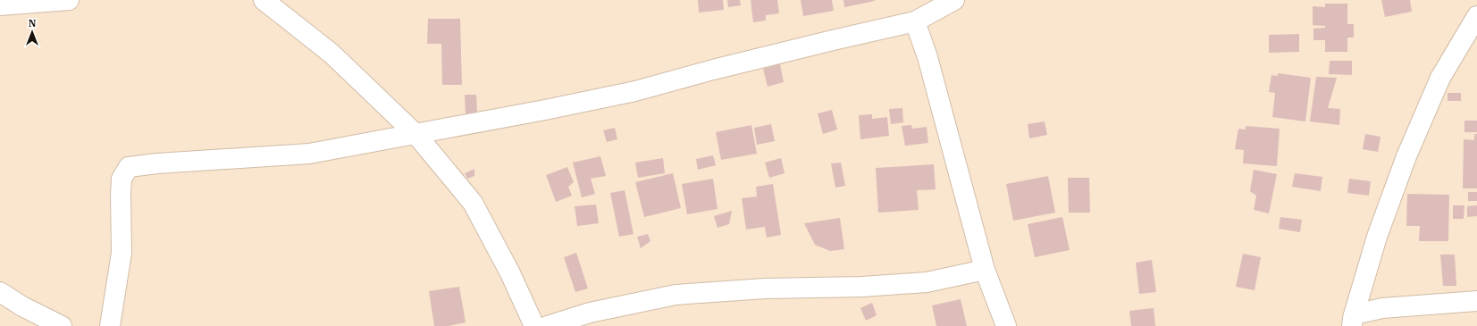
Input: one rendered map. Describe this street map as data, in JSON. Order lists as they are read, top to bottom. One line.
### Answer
{"north":"top"}
